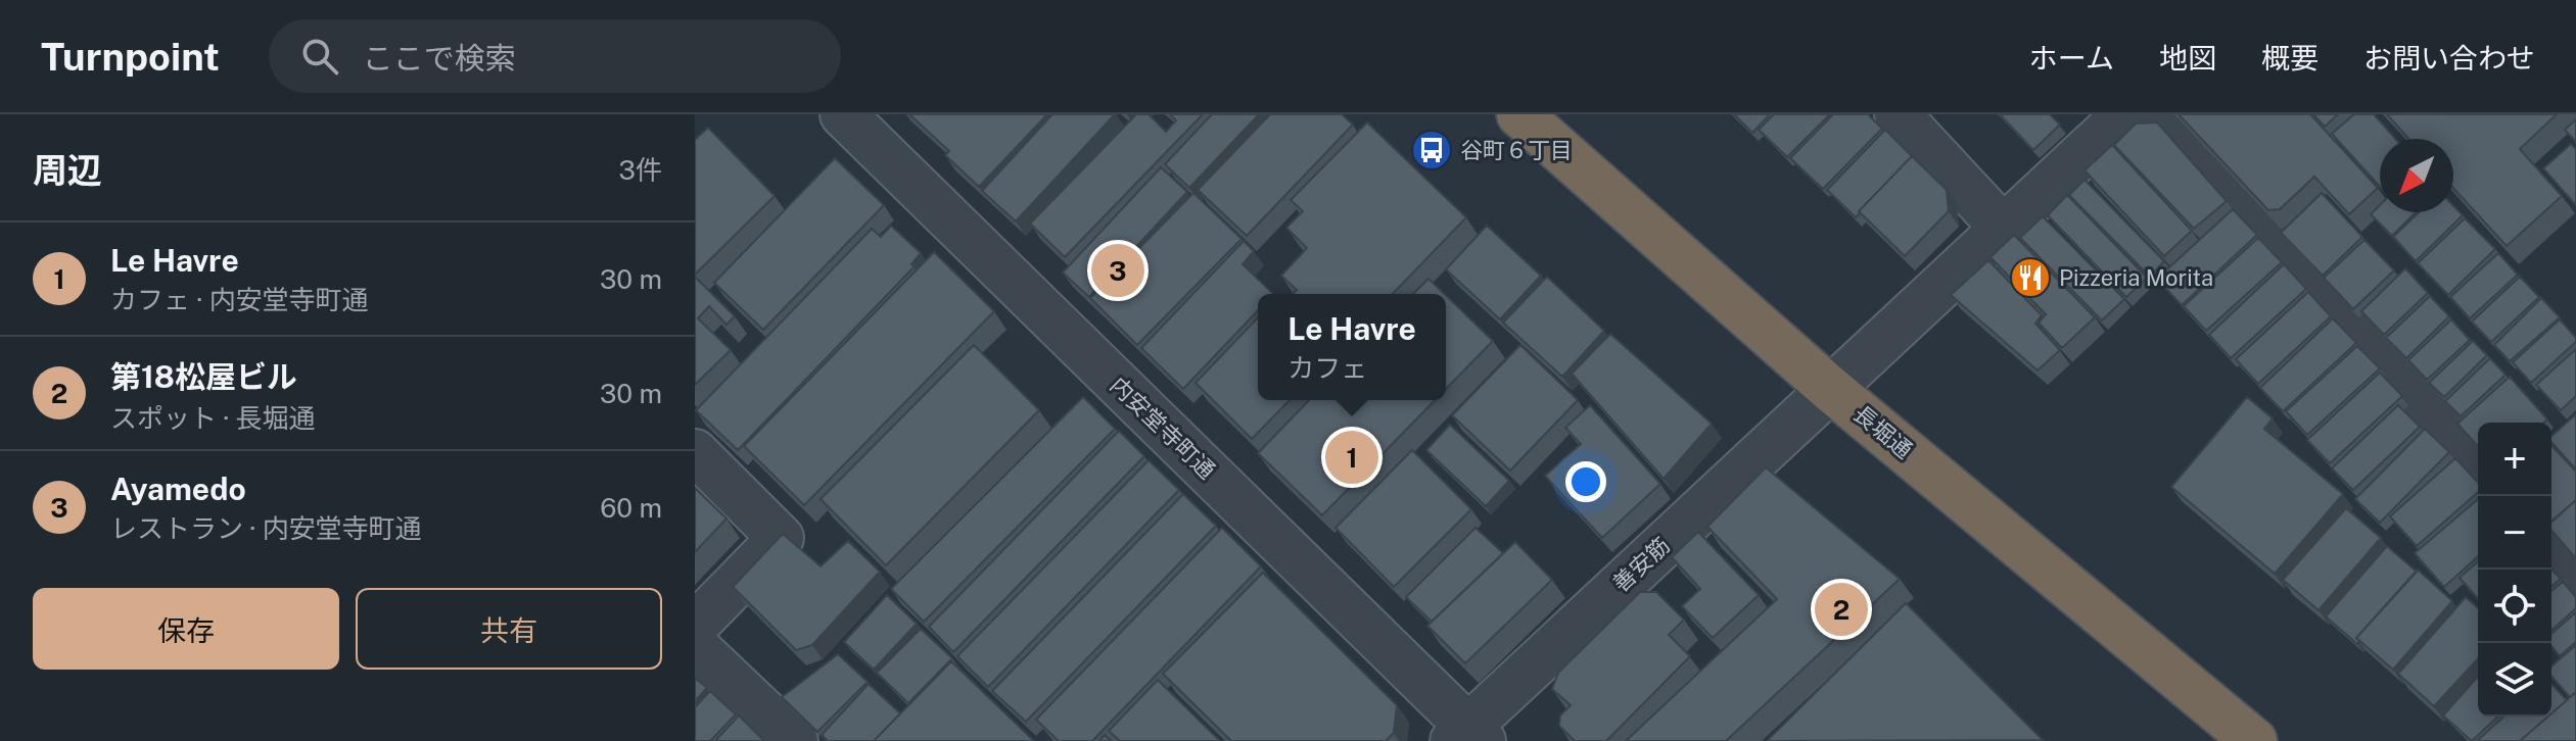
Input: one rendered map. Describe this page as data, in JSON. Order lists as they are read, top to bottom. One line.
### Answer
{"streets":{"highway":["長堀通"],"street":["内安堂寺町通","善安筋"]},"crossings":[["内安堂寺町通","善安筋"],["長堀通","善安筋"]],"places":{"bus stop":["谷町６丁目"],"restaurant":["Pizzeria Morita"]},"north":"bottom left","page":{"header":"Turnpoint","search":"ここで検索","nav":["ホーム","地図","概要","お問い合わせ"],"heading":["周辺","3件"],"list":[{"mark":"1","name":"Le Havre","note":"カフェ · 内安堂寺町通","value":"30 m"},{"mark":"2","name":"第18松屋ビル","note":"スポット · 長堀通","value":"30 m"},{"mark":"3","name":"Ayamedo","note":"レストラン · 内安堂寺町通","value":"60 m"}],"pins":["3","1","2"],"popup":["Le Havre","カフェ"],"map_buttons":["+","−"],"buttons":["保存","共有"]}}
